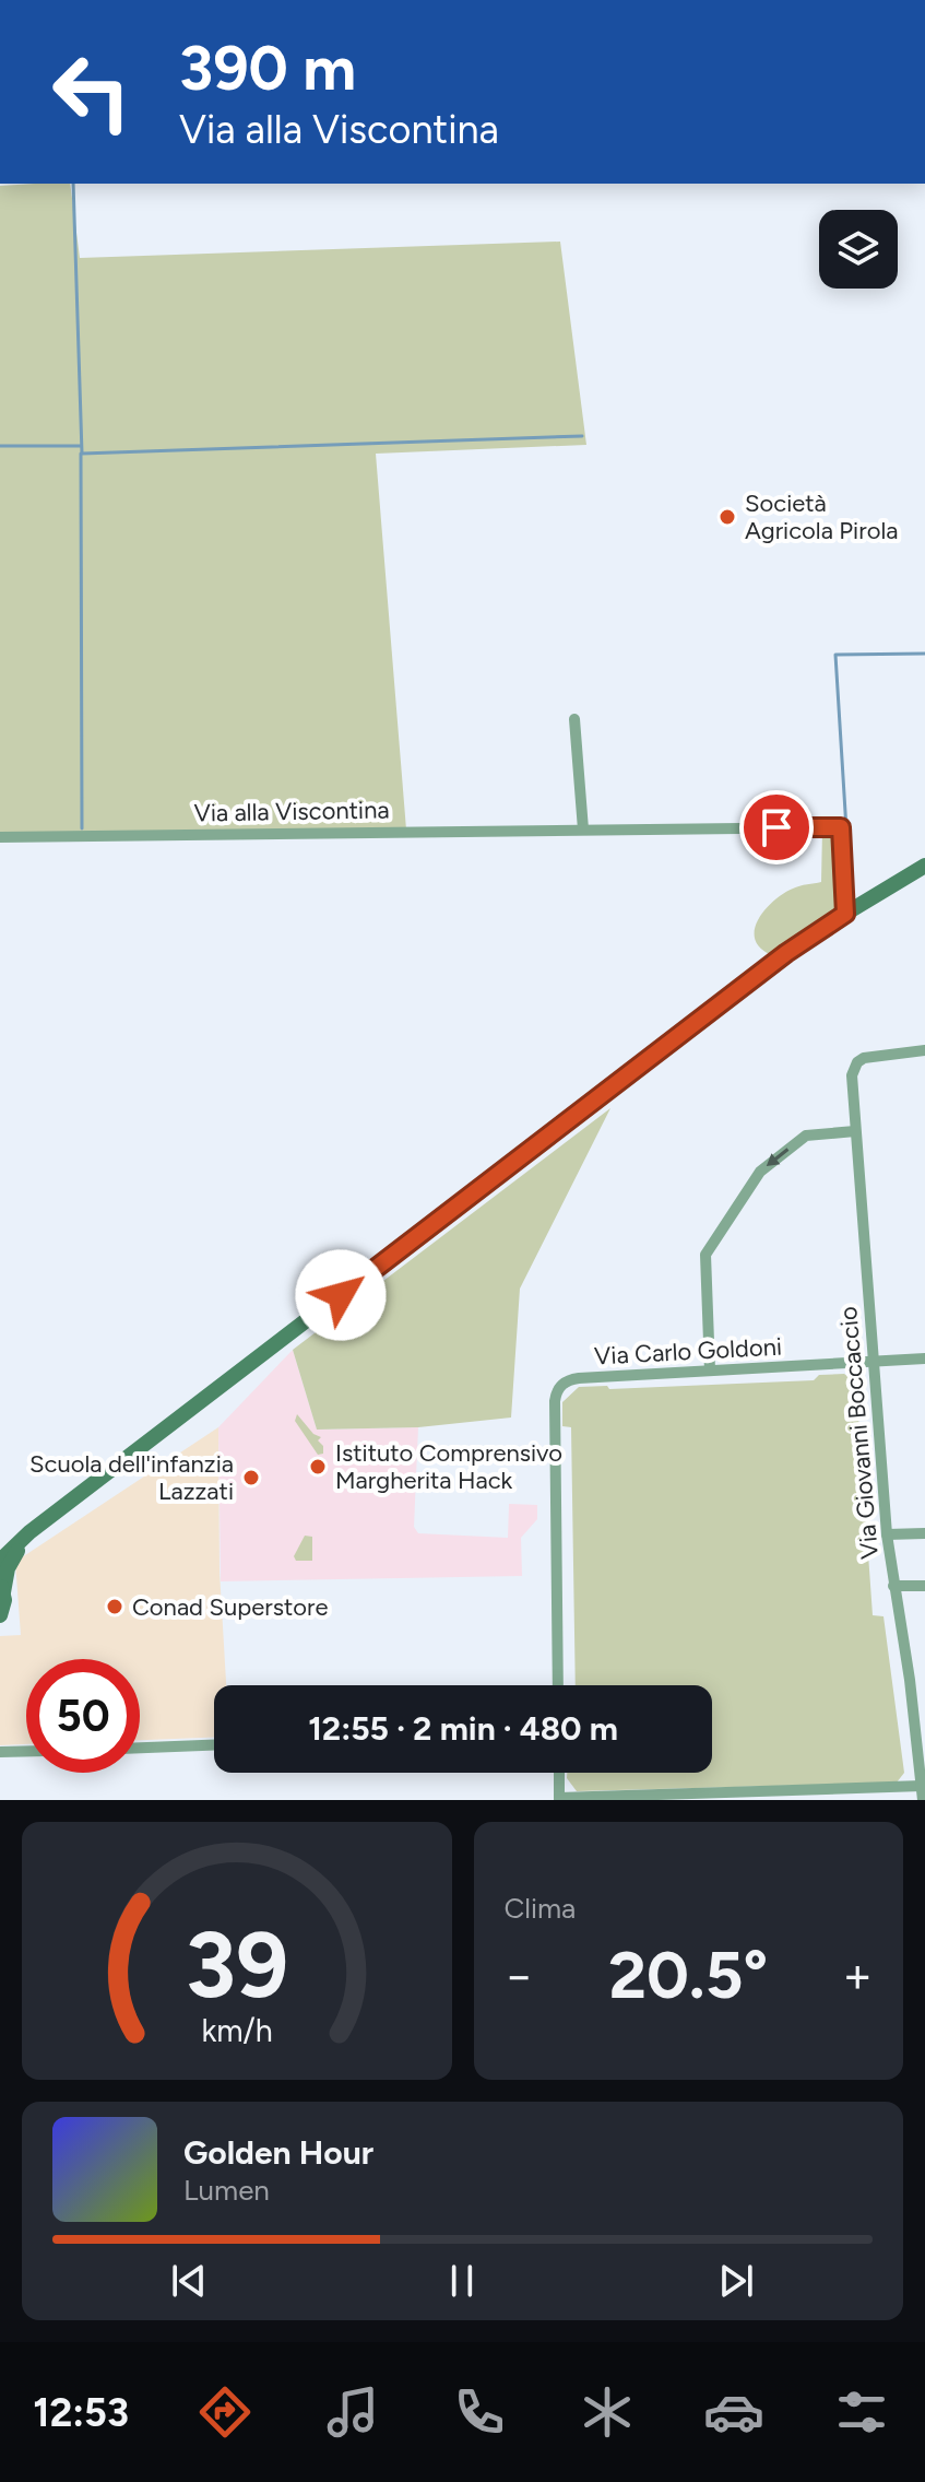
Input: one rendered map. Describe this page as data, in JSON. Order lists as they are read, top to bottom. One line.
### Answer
{"streets":{"street":["Via alla Viscontina","Via Carlo Goldoni","Via Giovanni Boccaccio"]},"crossings":[["Via Carlo Goldoni","Via Giovanni Boccaccio"]],"places":["Società Agricola Pirola","Istituto Comprensivo Margherita Hack","Scuola dell'infanzia Lazzati","Conad Superstore"],"page":{"turn":["390 m","Via alla Viscontina"],"limit":"50","trip":"12:55 · 2 min · 480 m","tile":"Clima","heat":["−","20.5°","+"],"song":["Golden Hour","Lumen"],"tabs":"12:53","gauge":["39","km/h"]}}
